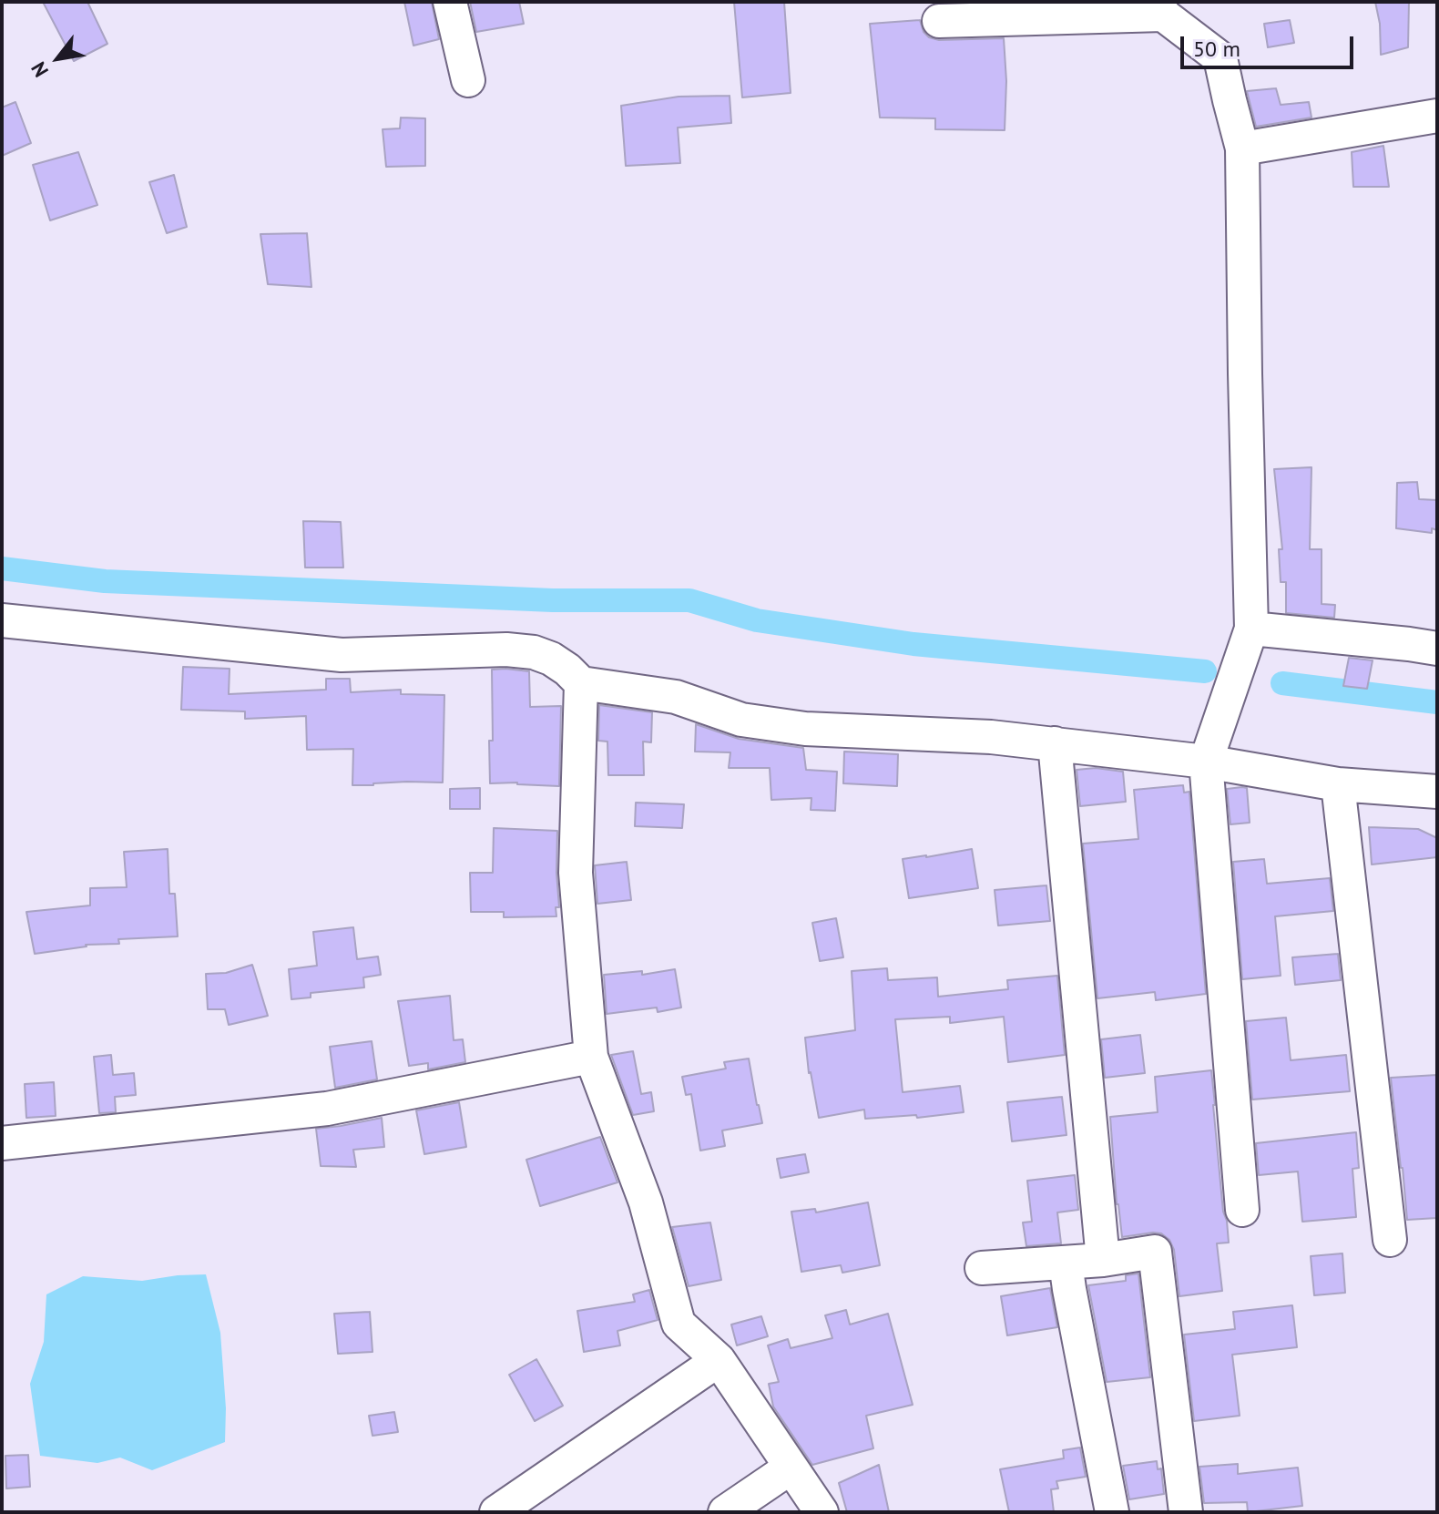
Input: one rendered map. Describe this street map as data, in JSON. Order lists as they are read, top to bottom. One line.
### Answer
{"scale_bar":"50 m","north":"bottom left"}
